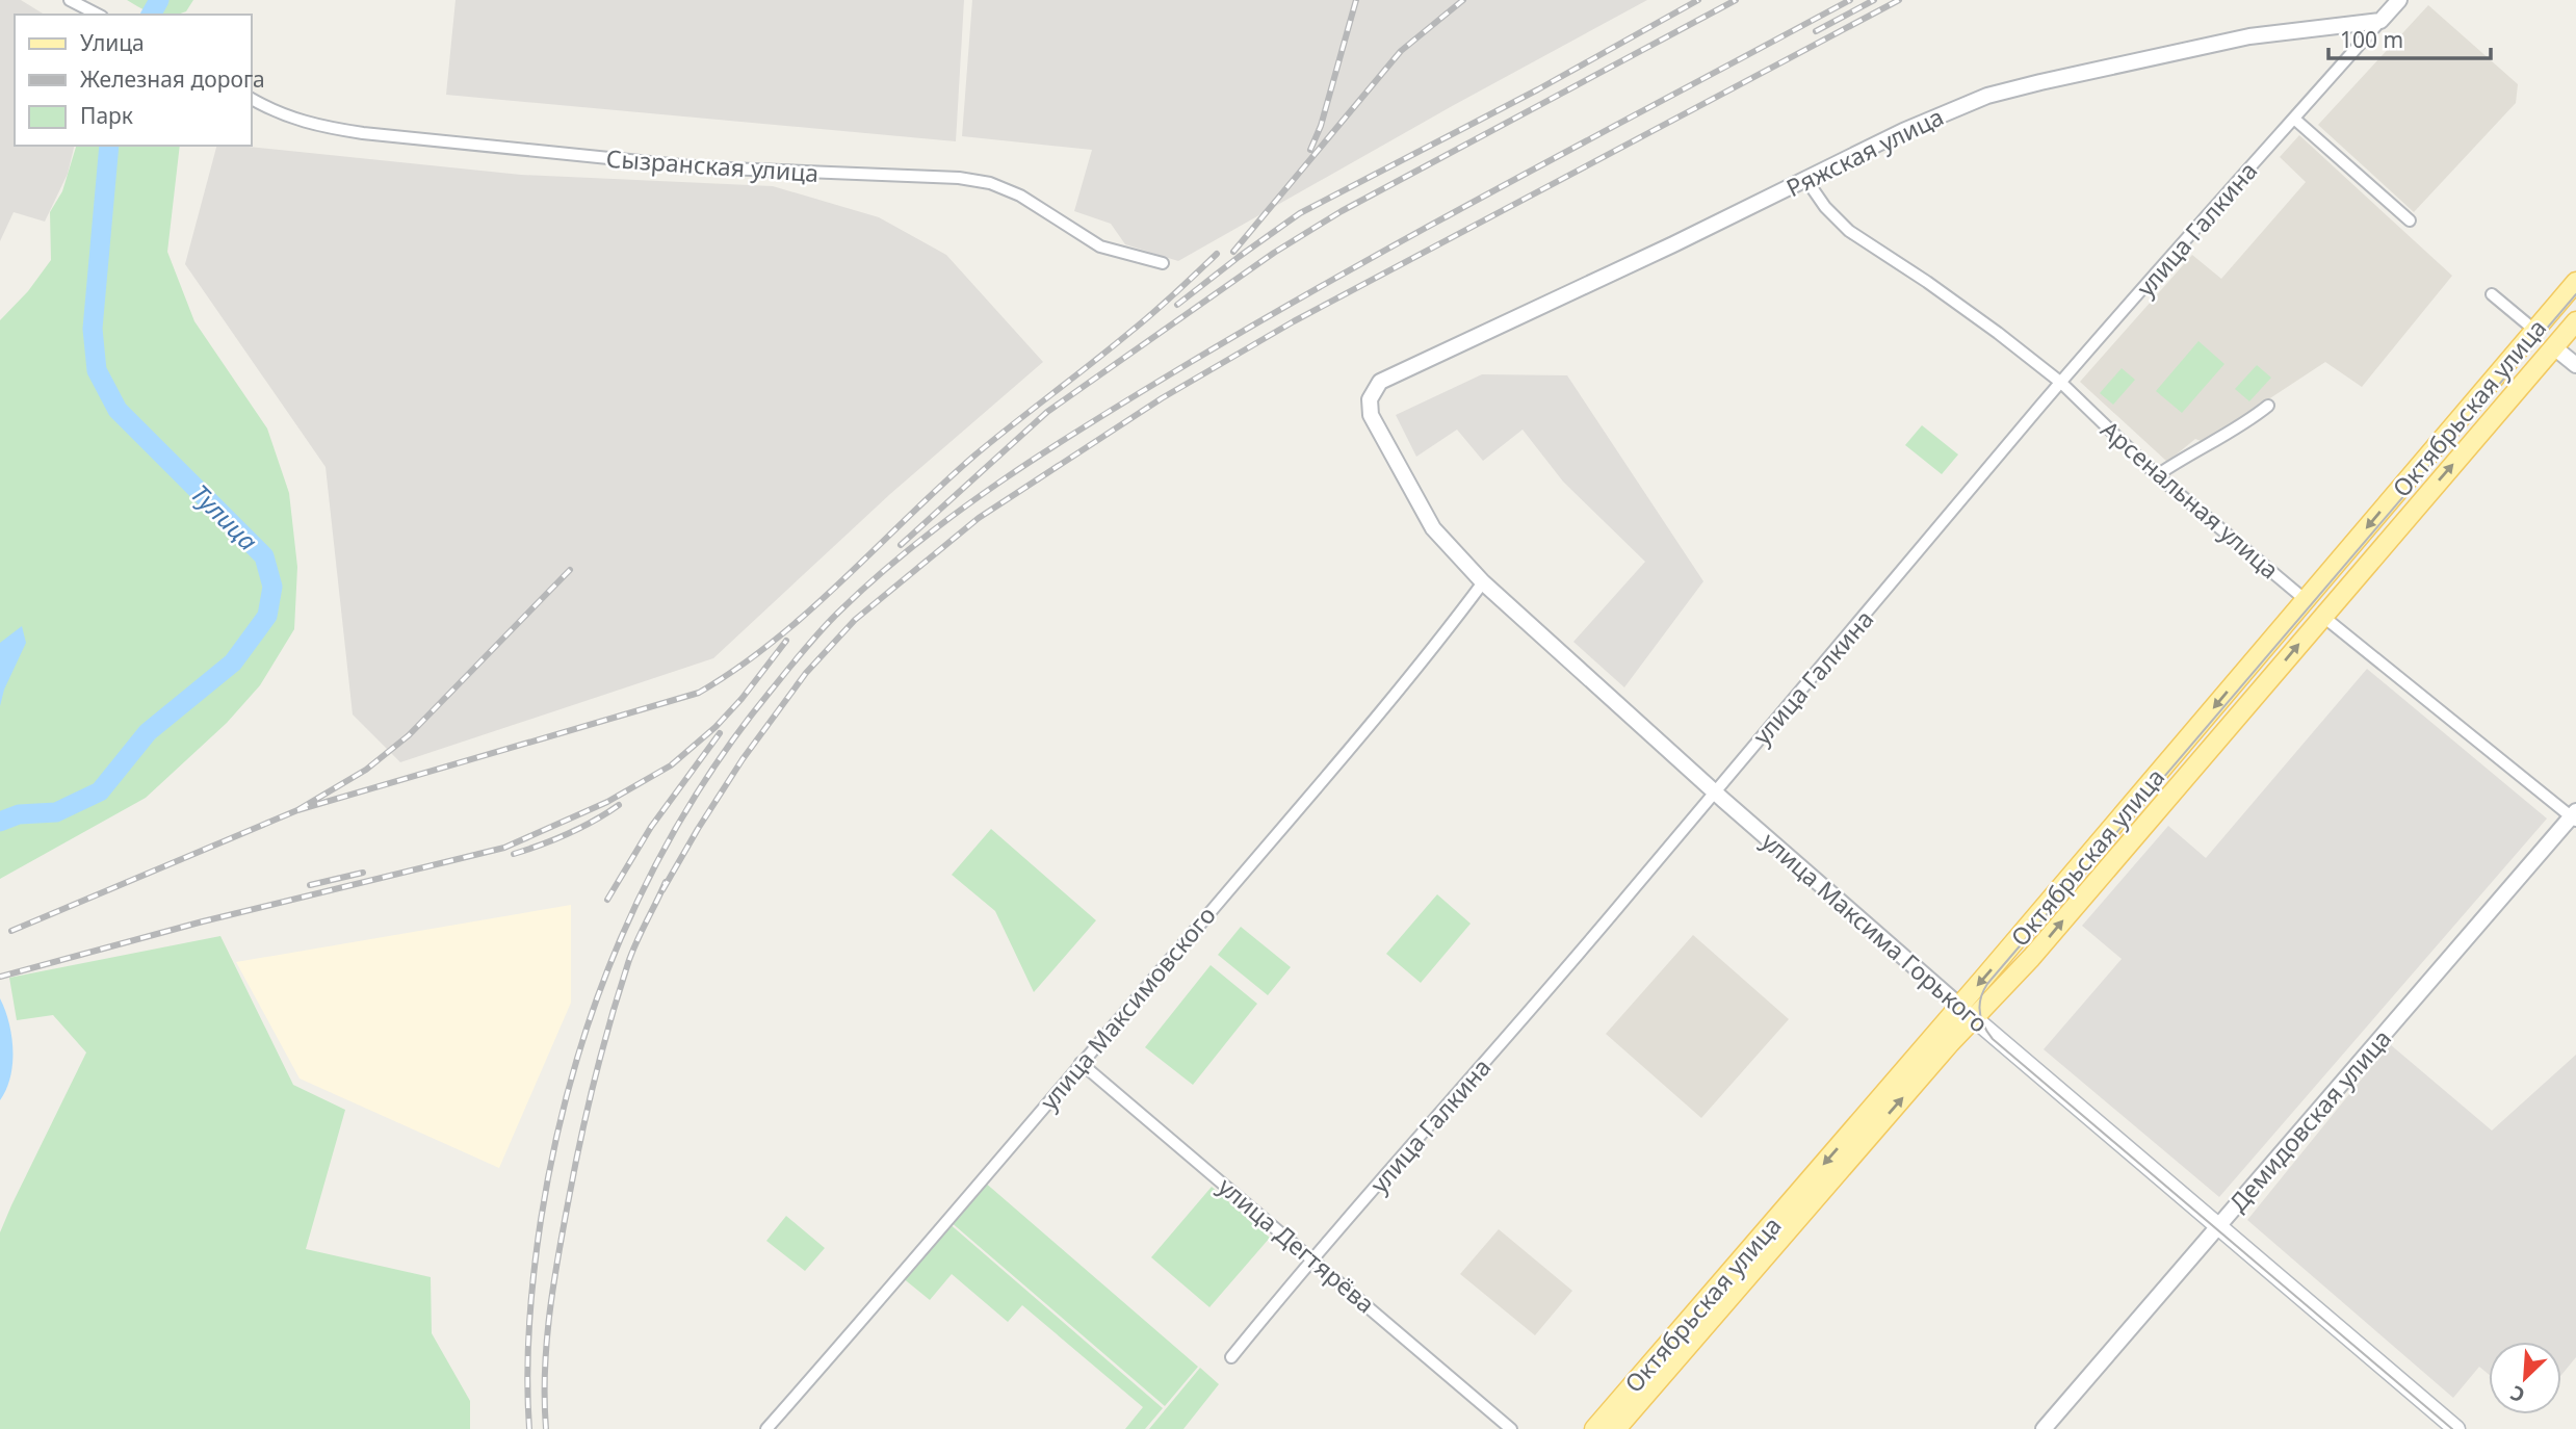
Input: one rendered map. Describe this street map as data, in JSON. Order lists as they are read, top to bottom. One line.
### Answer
{"streets":{"main road":["Октябрьская улица","Арсенальная улица","улица Максима Горького"],"street":["Ряжская улица","Сызранская улица","улица Галкина","улица Максимовского","Демидовская улица","улица Дегтярёва"]},"crossings":[["Ряжская улица","улица Галкина"],["Ряжская улица","Арсенальная улица"],["Ряжская улица","улица Максима Горького"],["улица Галкина","Арсенальная улица"],["улица Галкина","улица Максима Горького"],["улица Галкина","улица Дегтярёва"],["Октябрьская улица","Арсенальная улица"],["Октябрьская улица","улица Максима Горького"],["Арсенальная улица","Демидовская улица"],["улица Максима Горького","улица Максимовского"],["улица Максима Горького","Демидовская улица"],["улица Максимовского","улица Дегтярёва"]],"water":["Тулица"],"legend":["Улица","Железная дорога","Парк"],"scale_bar":"100 m","north":"bottom left"}
